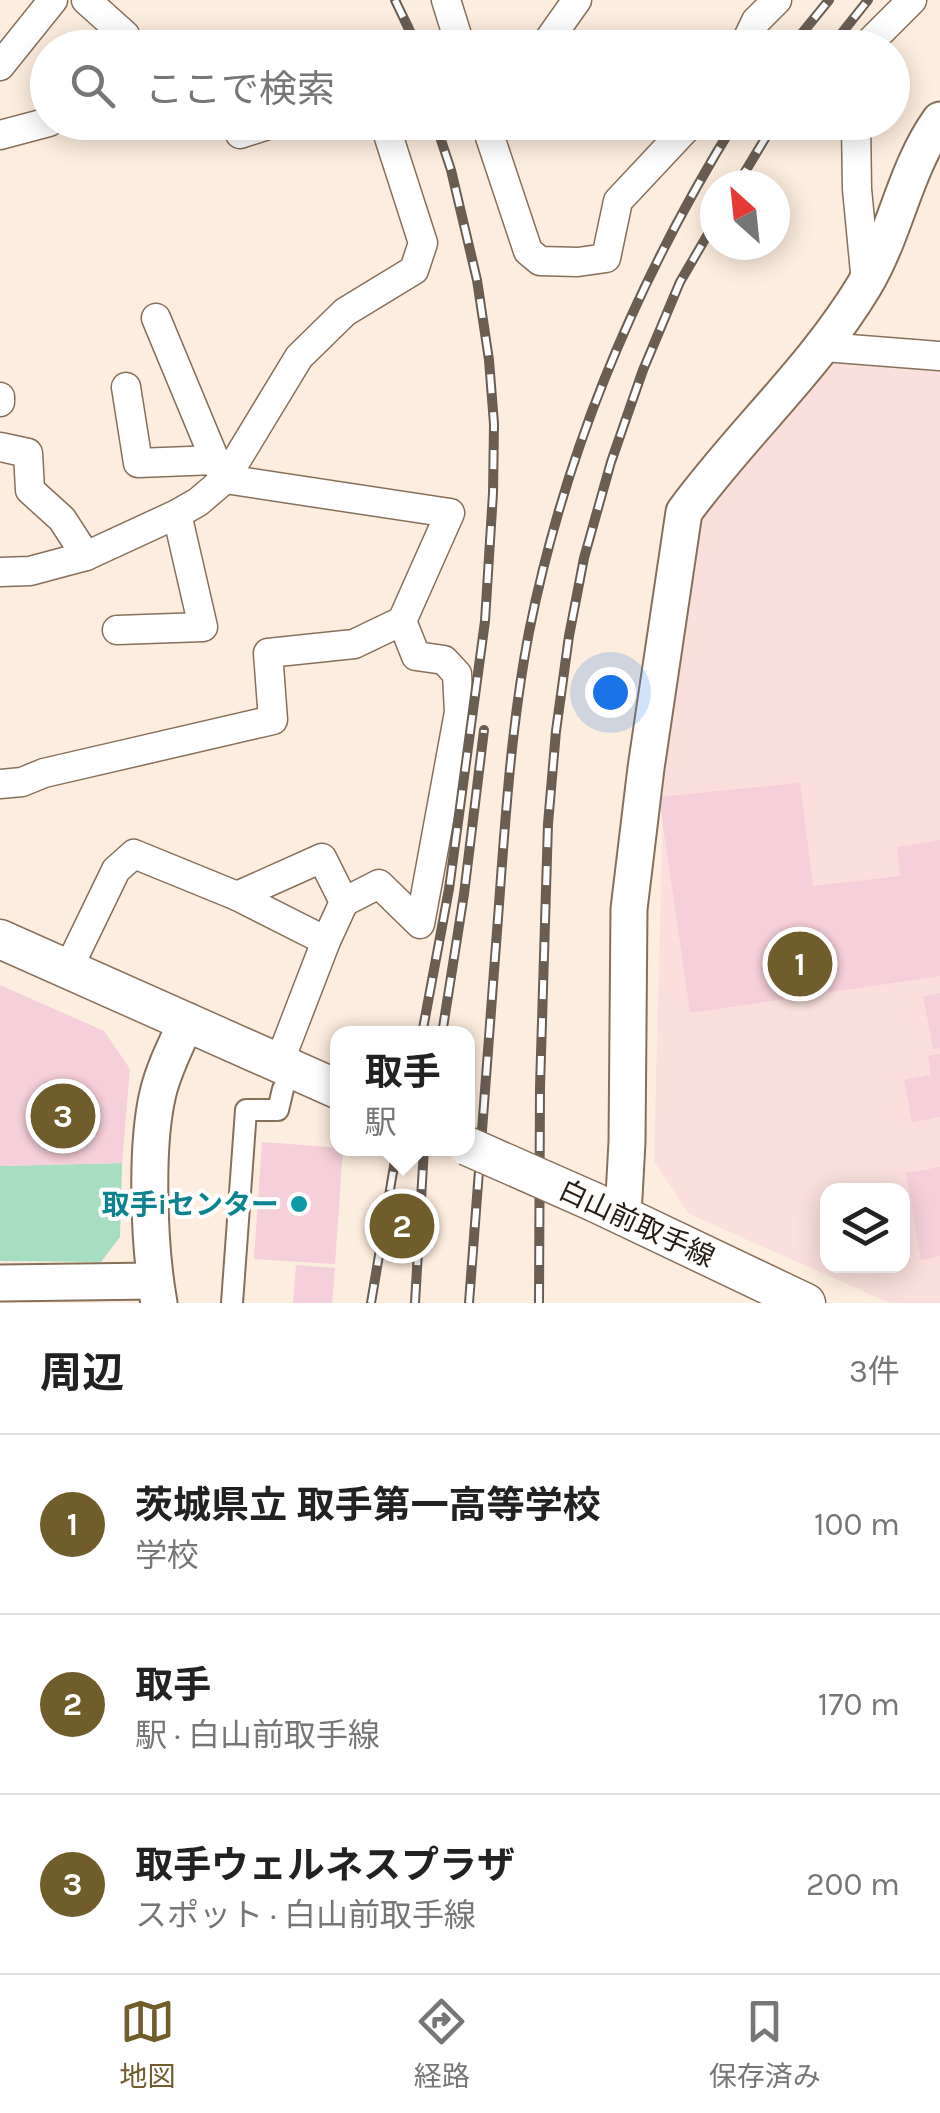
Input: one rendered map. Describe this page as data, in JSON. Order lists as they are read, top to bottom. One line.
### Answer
{"streets":{"main road":["白山前取手線"]},"places":["取手iセンター"],"north":"top left","page":{"search":"ここで検索","pins":["1","3","2"],"popup":["取手","駅"],"heading":["周辺","3件"],"list":[{"mark":"1","name":"茨城県立 取手第一高等学校","note":"学校","value":"100 m"},{"mark":"2","name":"取手","note":"駅 · 白山前取手線","value":"170 m"},{"mark":"3","name":"取手ウェルネスプラザ","note":"スポット · 白山前取手線","value":"200 m"}],"nav":["地図","経路","保存済み"]}}
